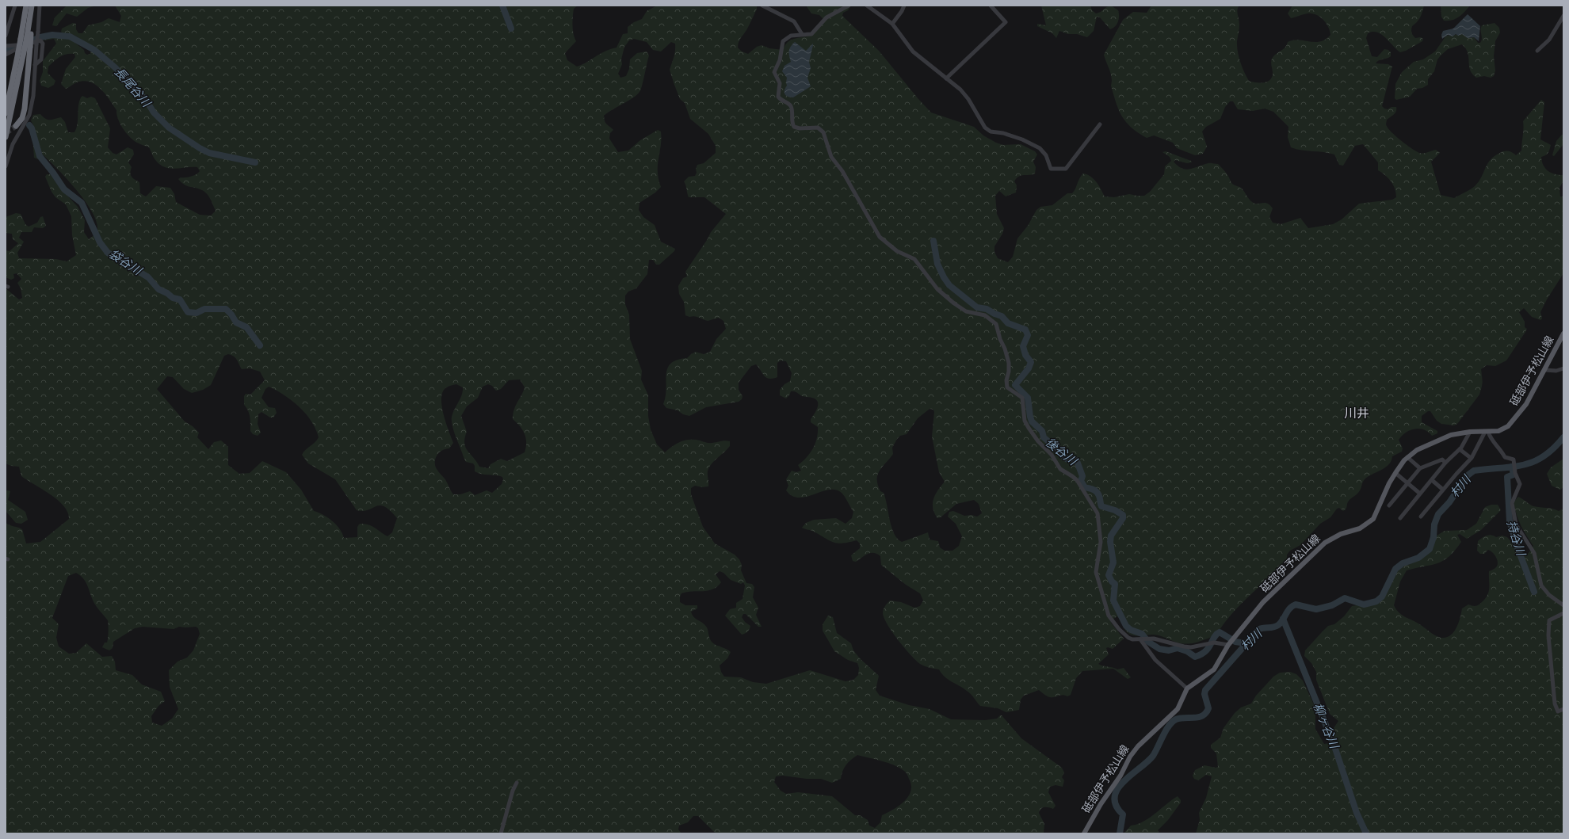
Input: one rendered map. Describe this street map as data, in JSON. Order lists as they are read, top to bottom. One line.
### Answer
{"streets":{"main road":["砥部伊予松山線"]},"districts":["川井"],"water":["長尾谷川","袋谷川","後谷川","村川","持谷川","柳ヶ谷川"]}
